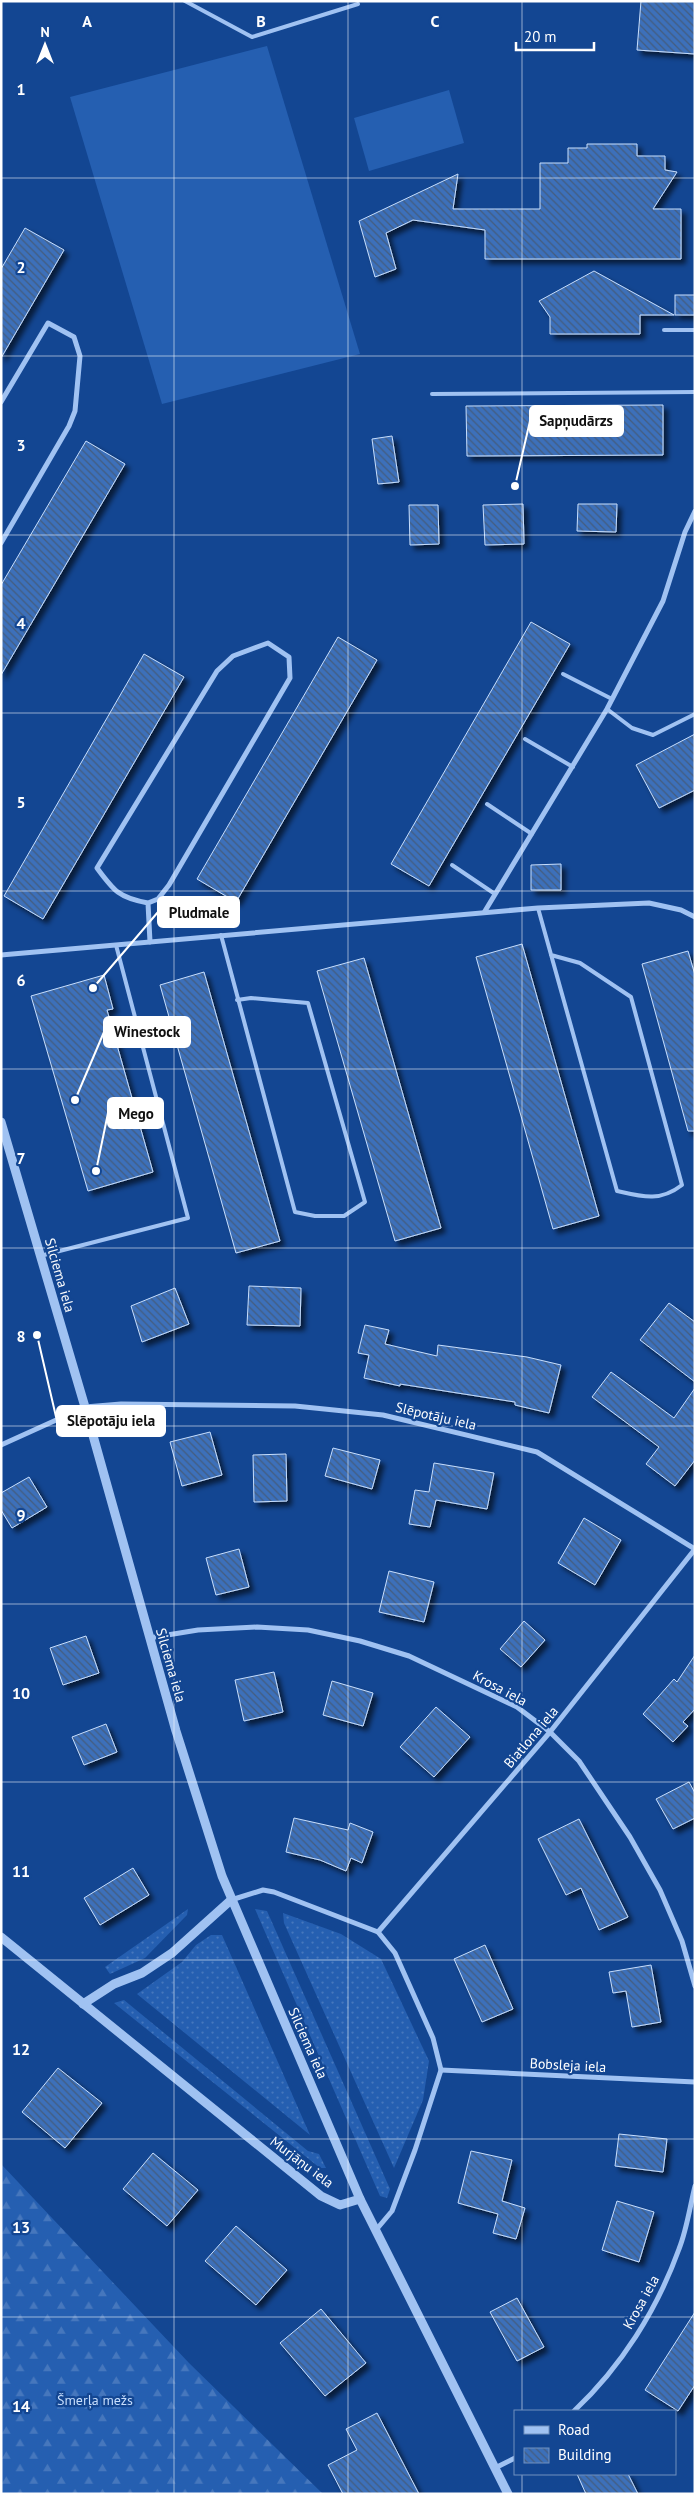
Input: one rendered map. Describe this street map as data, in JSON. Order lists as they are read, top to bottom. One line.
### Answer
{"streets":{"street":["Silciema iela","Slēpotāju iela","Krosa iela","Biatlona iela","Bobsleja iela","Murjāņu iela"]},"crossings":[["Silciema iela","Slēpotāju iela"],["Silciema iela","Krosa iela"],["Silciema iela","Murjāņu iela"],["Slēpotāju iela","Biatlona iela"],["Krosa iela","Biatlona iela"]],"parks":["Šmerļa mežs"],"places":["Sapņudārzs","Pludmale","Winestock","Mego","Slēpotāju iela"],"legend":["Road","Building"],"scale_bar":"20 m","north":"top","grid":{"columns":["A","B","C"],"rows":["1","2","3","4","5","6","7","8","9","10","11","12","13","14"]}}
